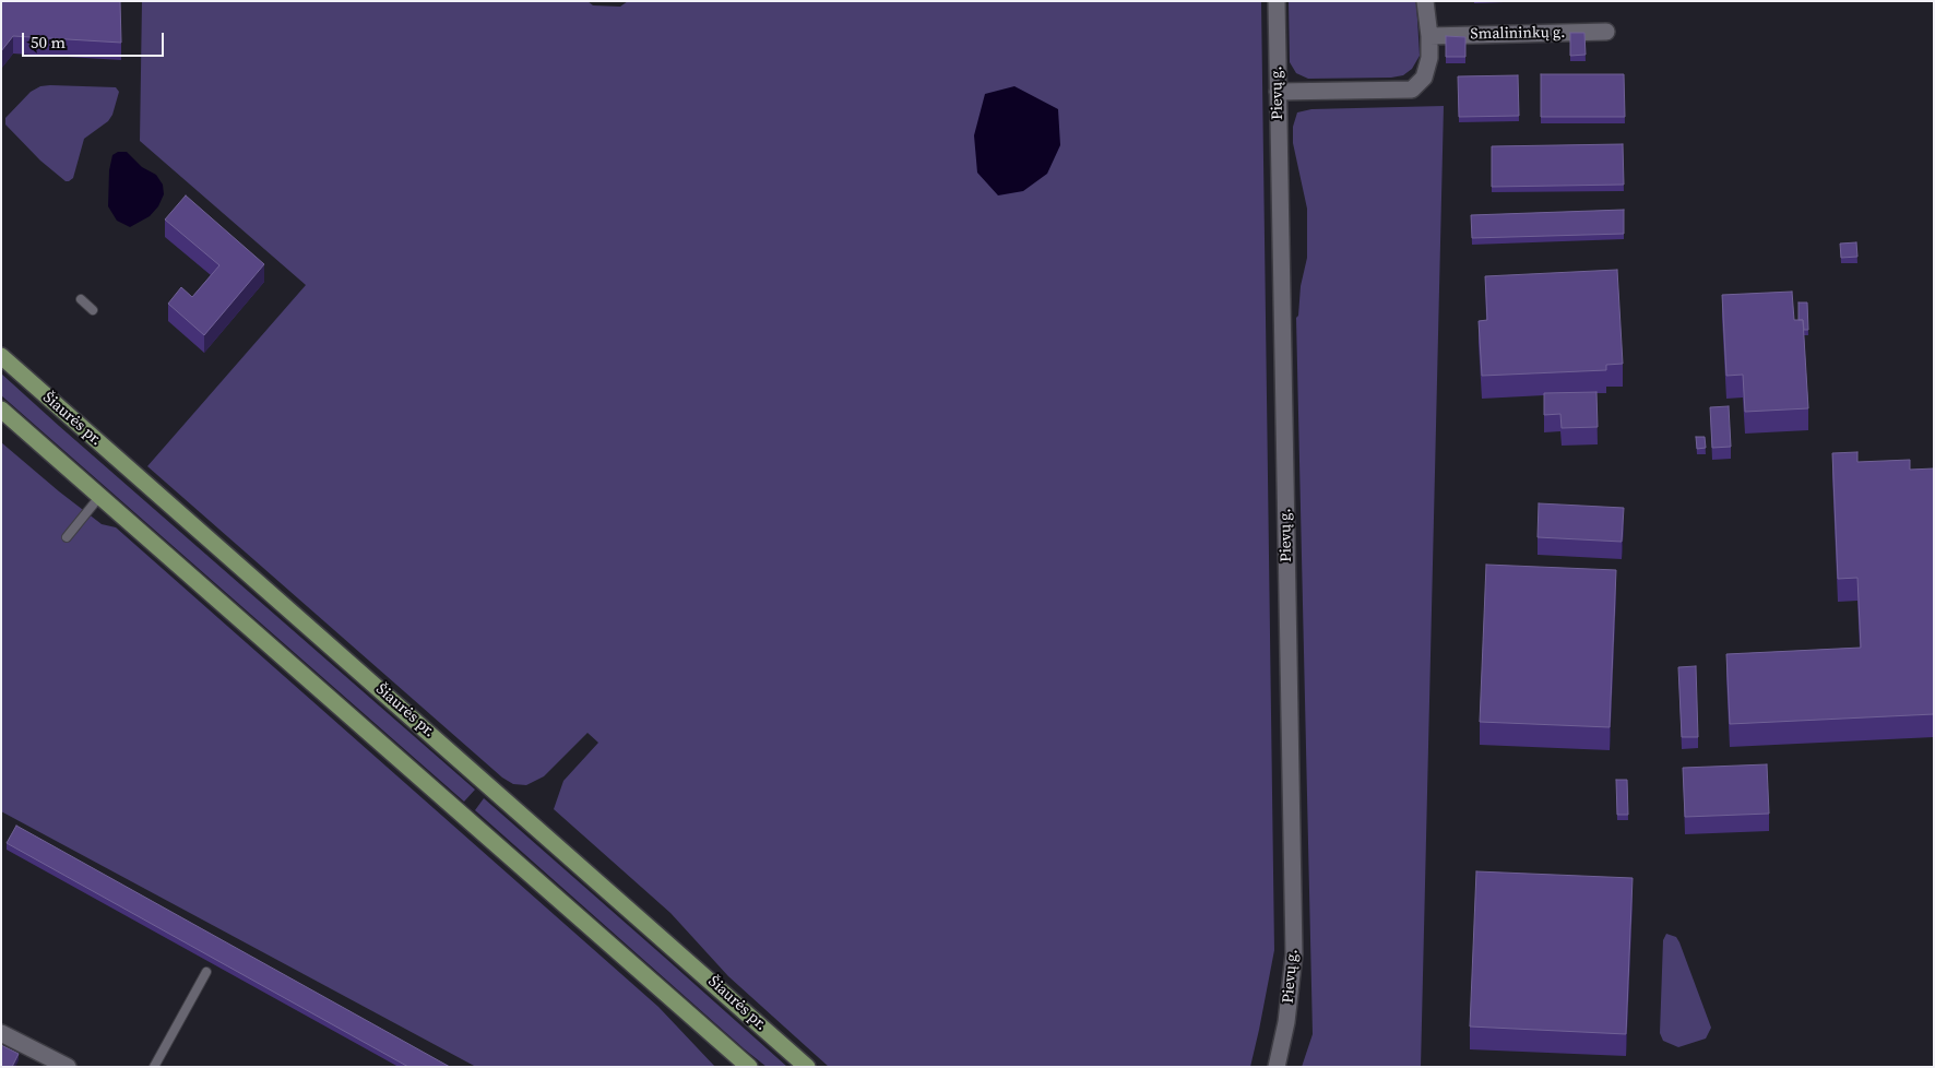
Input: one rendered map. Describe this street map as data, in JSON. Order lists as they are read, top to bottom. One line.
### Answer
{"streets":{"main road":["Šiaurės pr."],"street":["Smalininkų g.","Pievų g."]},"scale_bar":"50 m"}
